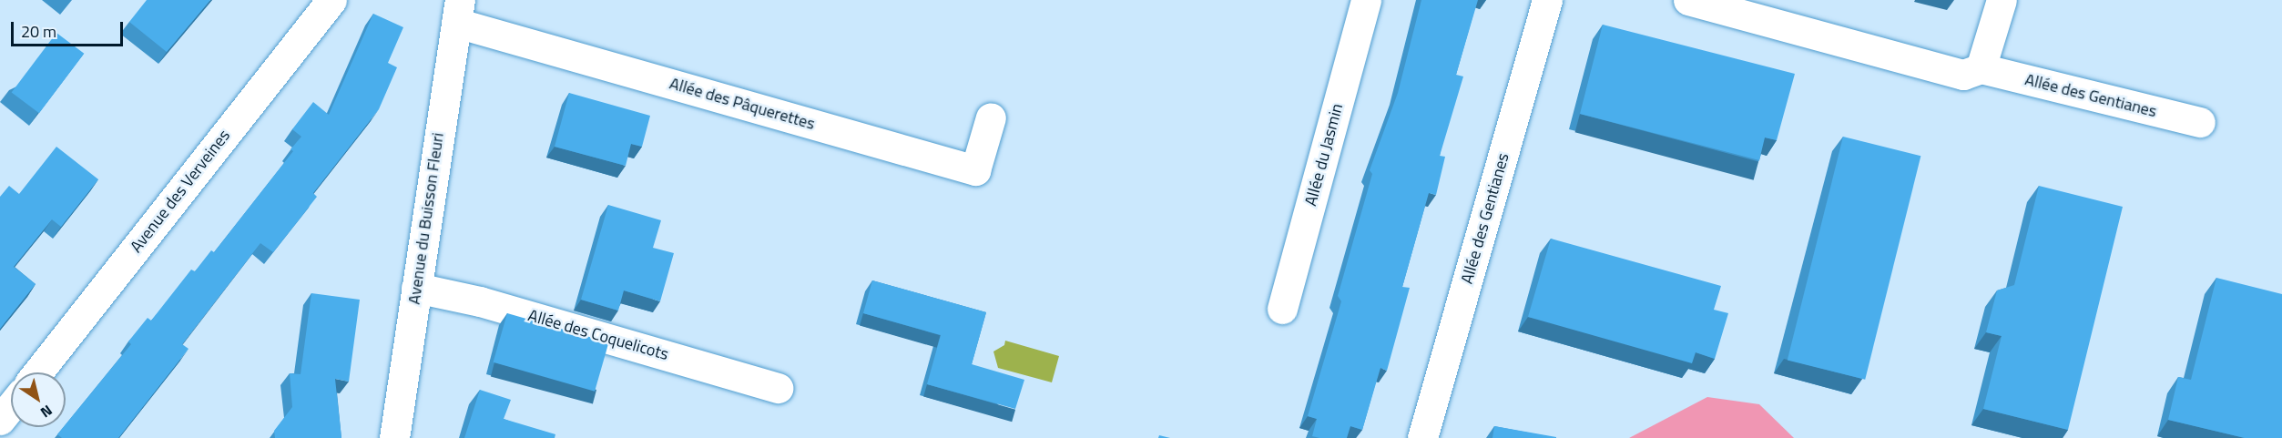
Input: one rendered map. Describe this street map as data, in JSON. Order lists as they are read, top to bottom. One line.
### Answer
{"streets":{"street":["Allée des Gentianes","Allée des Pâquerettes","Allée du Jasmin","Avenue des Verveines","Avenue du Buisson Fleuri","Allée des Coquelicots"]},"crossings":[["Allée des Pâquerettes","Avenue du Buisson Fleuri"],["Avenue du Buisson Fleuri","Allée des Coquelicots"]],"scale_bar":"20 m","north":"bottom right"}
